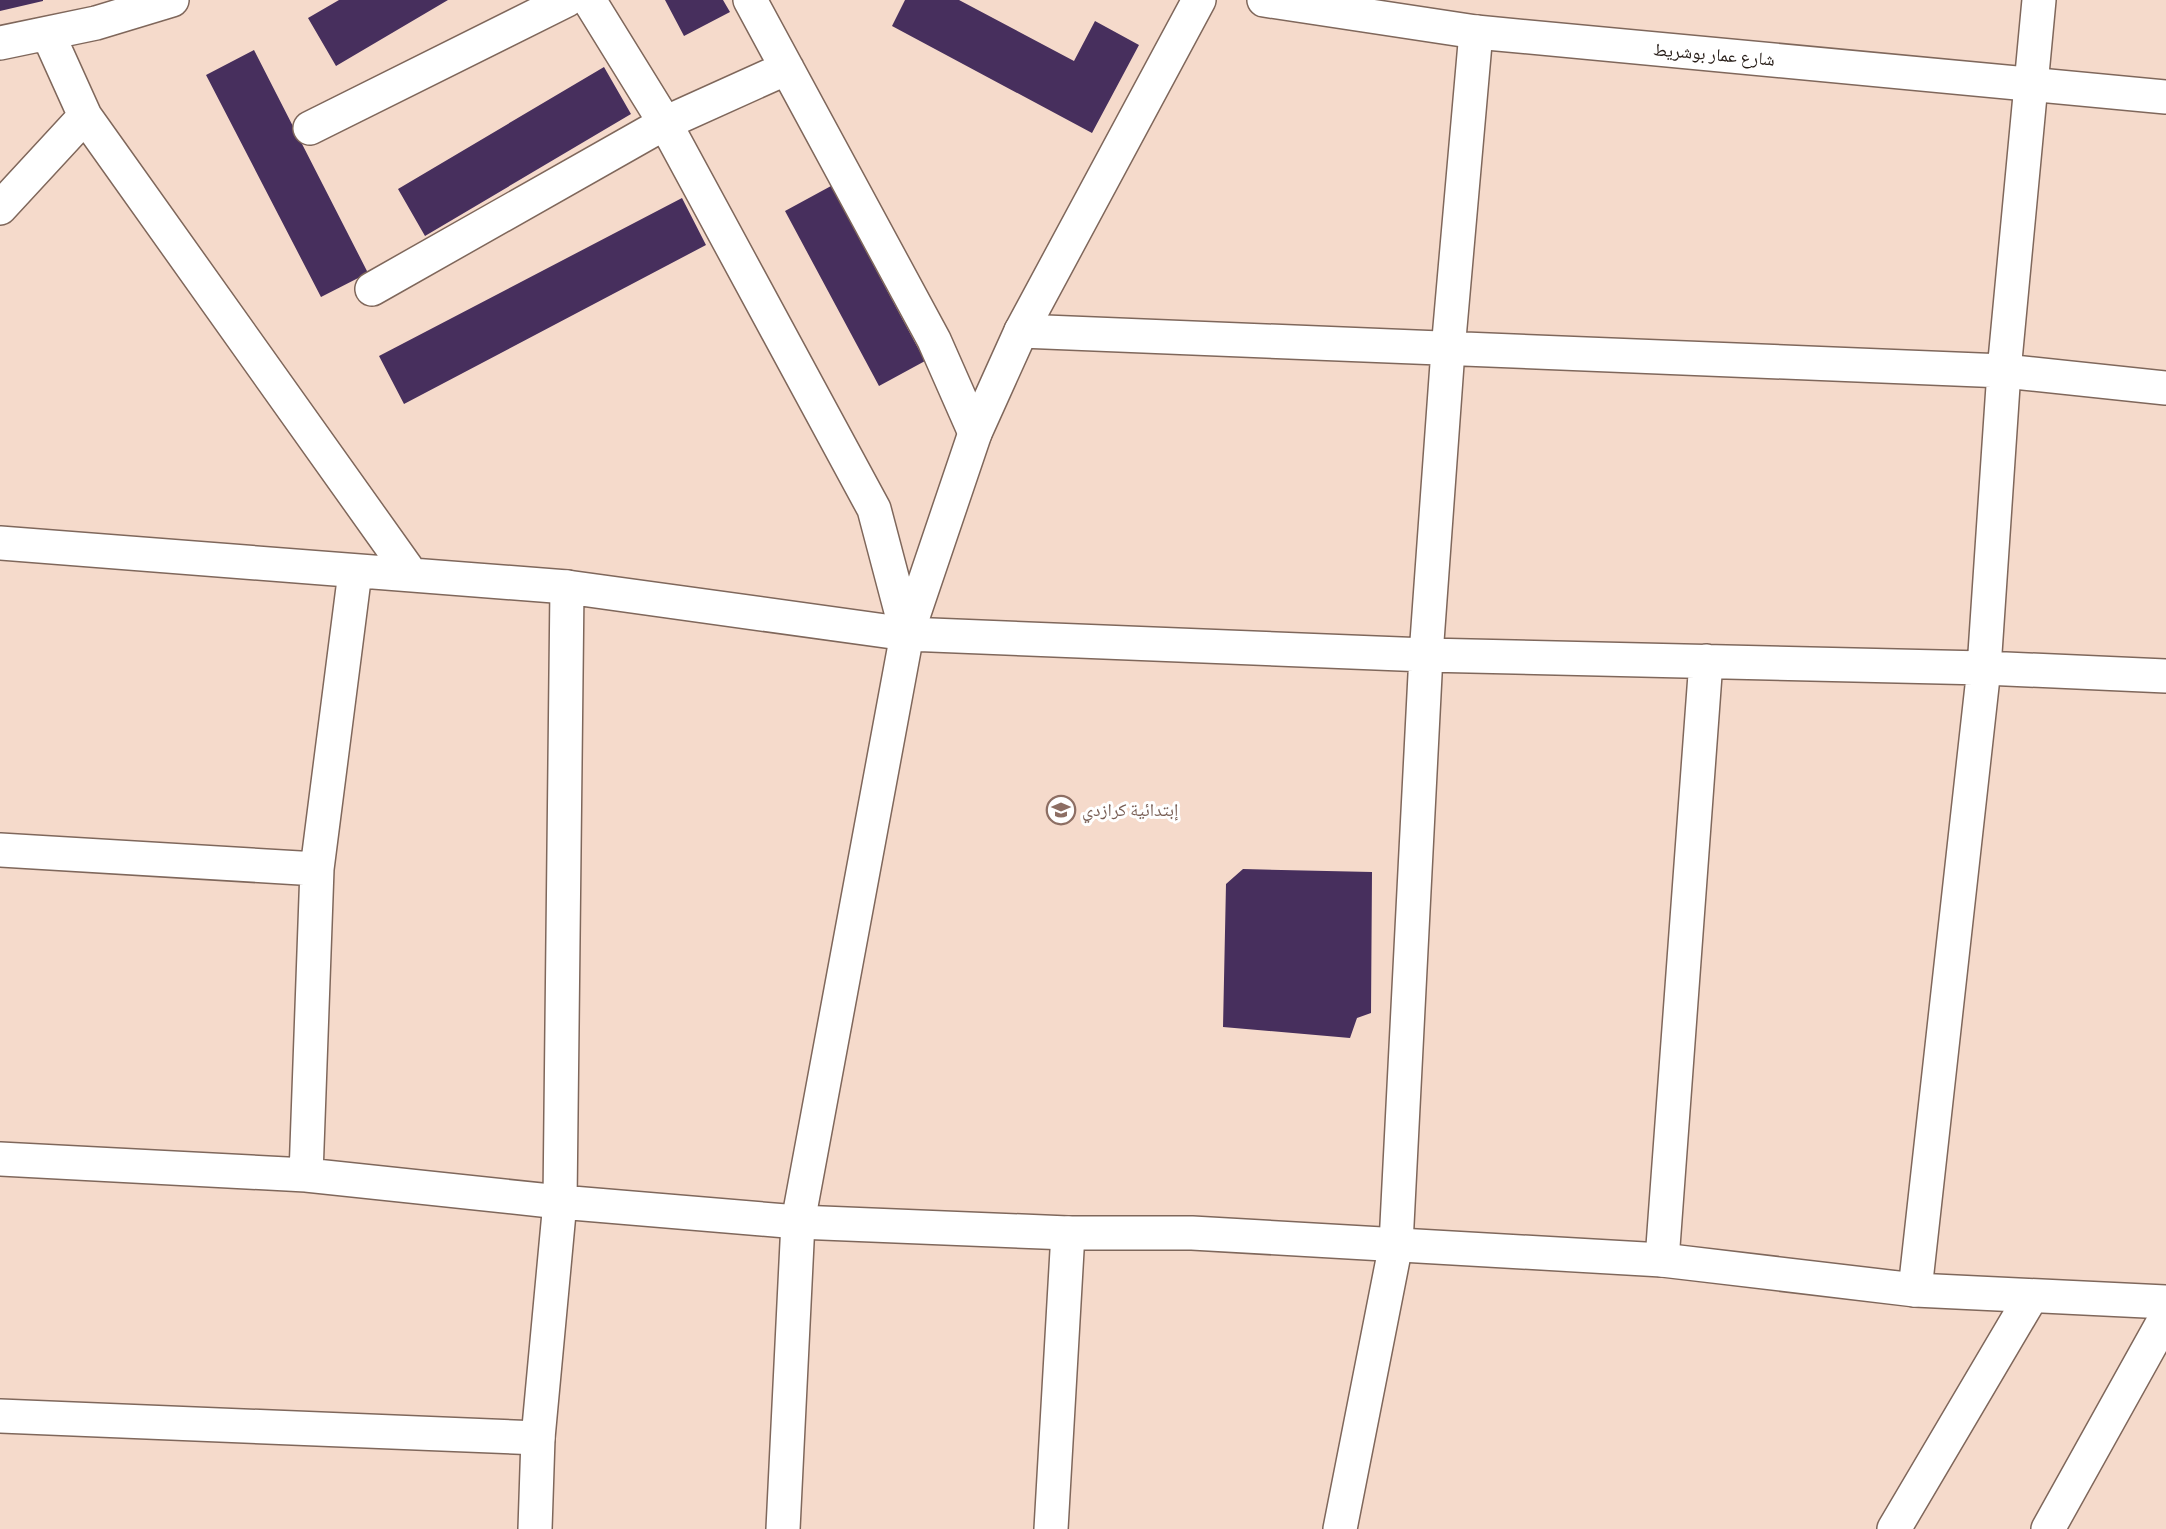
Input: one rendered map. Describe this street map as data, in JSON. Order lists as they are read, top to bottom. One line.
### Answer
{"streets":{"street":["شارع عمار بوشريط"]},"places":{"school or university":["إبتدائية كرازدي"]}}
